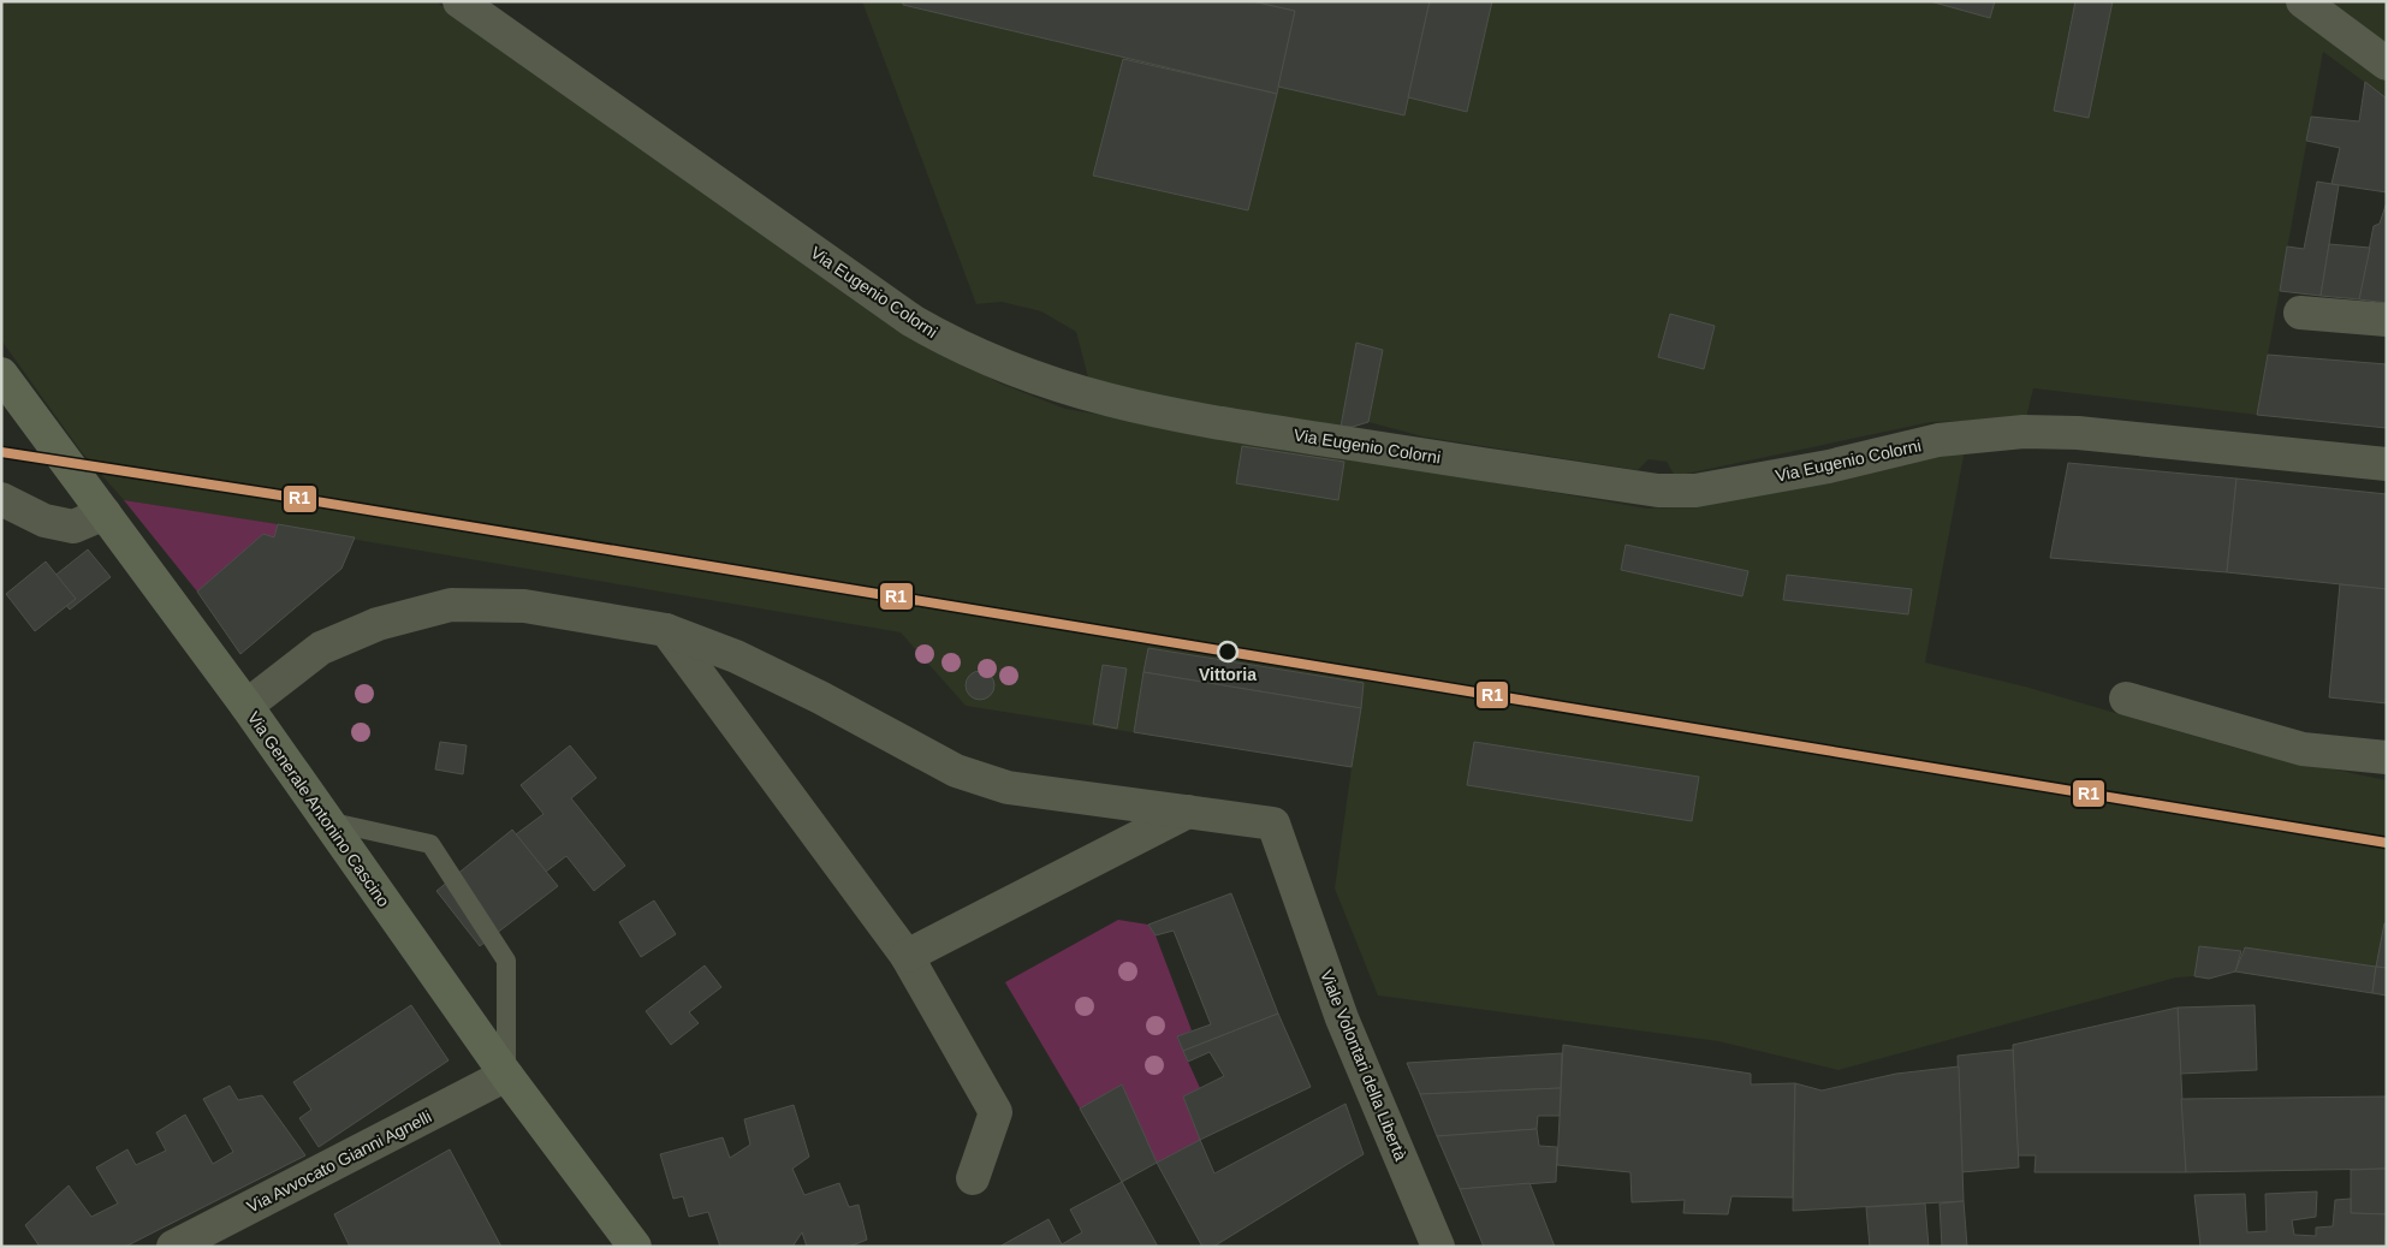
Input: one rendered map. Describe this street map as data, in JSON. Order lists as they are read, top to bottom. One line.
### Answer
{"streets":{"main road":["Via Generale Antonino Cascino"],"street":["Via Eugenio Colorni","Viale Volontari della Libertà","Via Avvocato Gianni Agnelli"]},"crossings":[["Via Generale Antonino Cascino","Via Avvocato Gianni Agnelli"]],"places":["Vittoria"],"lines":["transit line R1"]}
